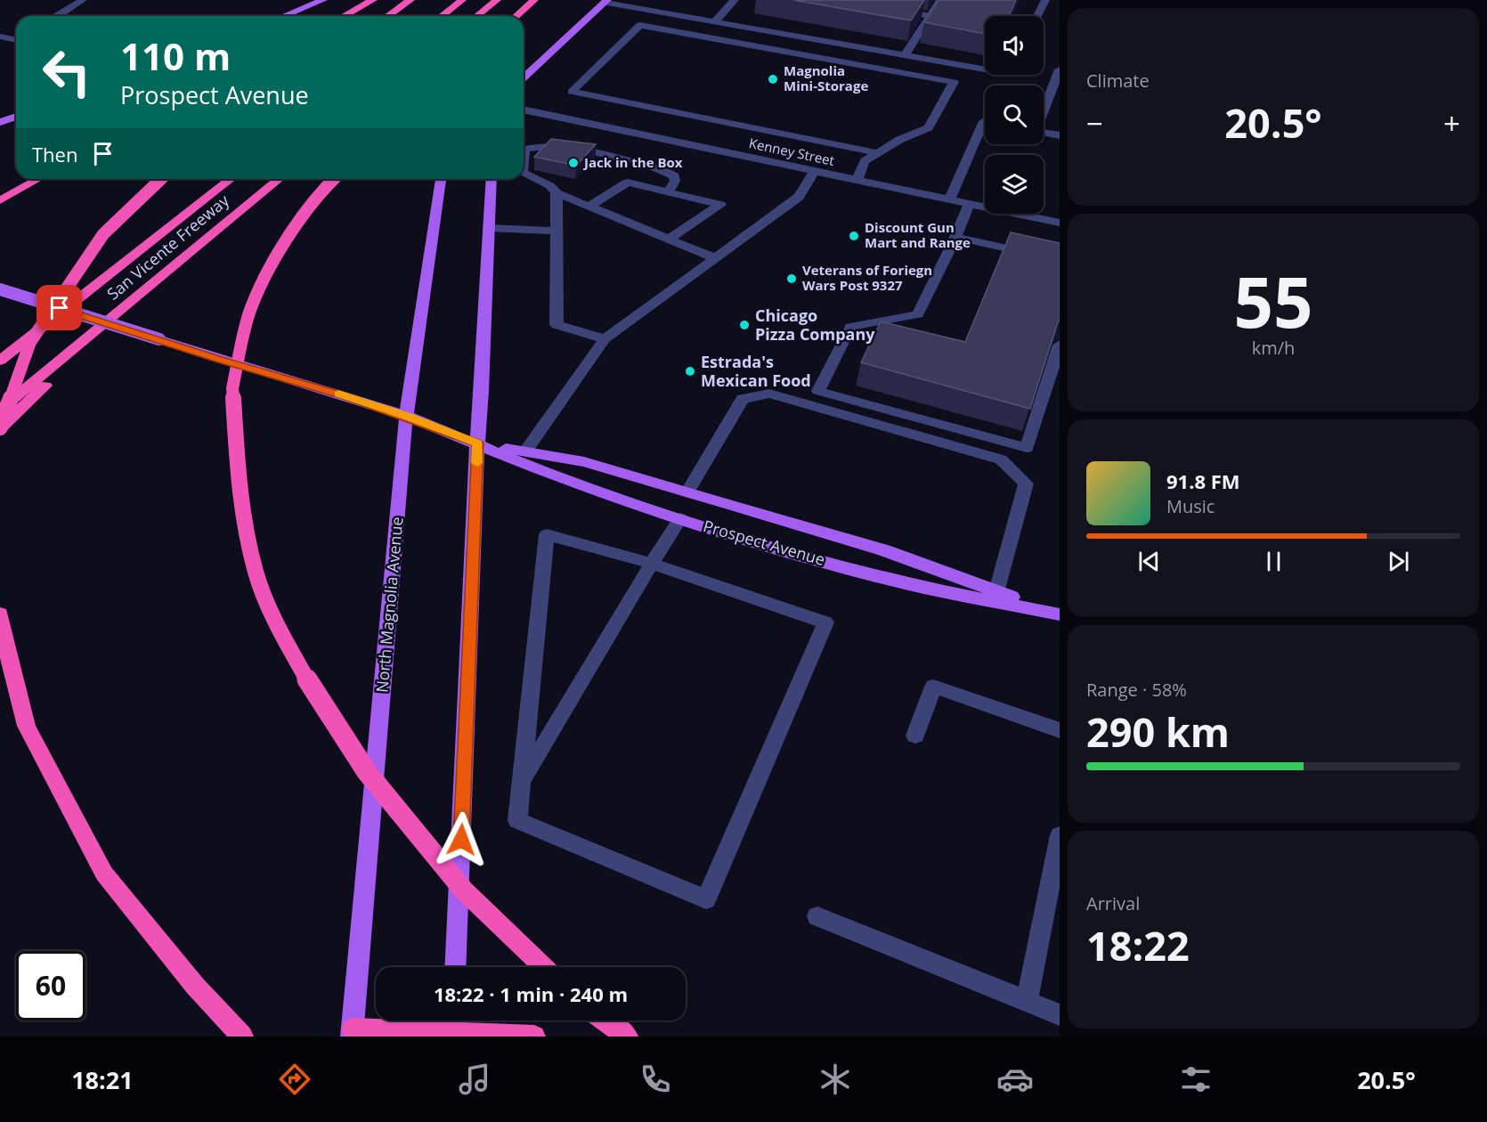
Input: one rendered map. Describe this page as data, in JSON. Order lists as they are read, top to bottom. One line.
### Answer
{"streets":{"highway":["San Vicente Freeway"],"main road":["Prospect Avenue","North Magnolia Avenue"],"street":["Kenney Street"]},"crossings":[["Prospect Avenue","North Magnolia Avenue"]],"places":["Magnolia Mini-Storage","Jack in the Box","Discount Gun Mart and Range","Veterans of Foriegn Wars Post 9327","Chicago Pizza Company","Estrada's Mexican Food"],"page":{"tile":["Climate",["55","km/h"],["Range · 58%","290 km"],["Arrival","18:22"]],"turn":["110 m","Prospect Avenue"],"heat":["−","20.5°","+"],"then":"Then","song":["91.8 FM","Music"],"limit":"60","trip":"18:22 · 1 min · 240 m","tabs":["18:21","20.5°"]}}
